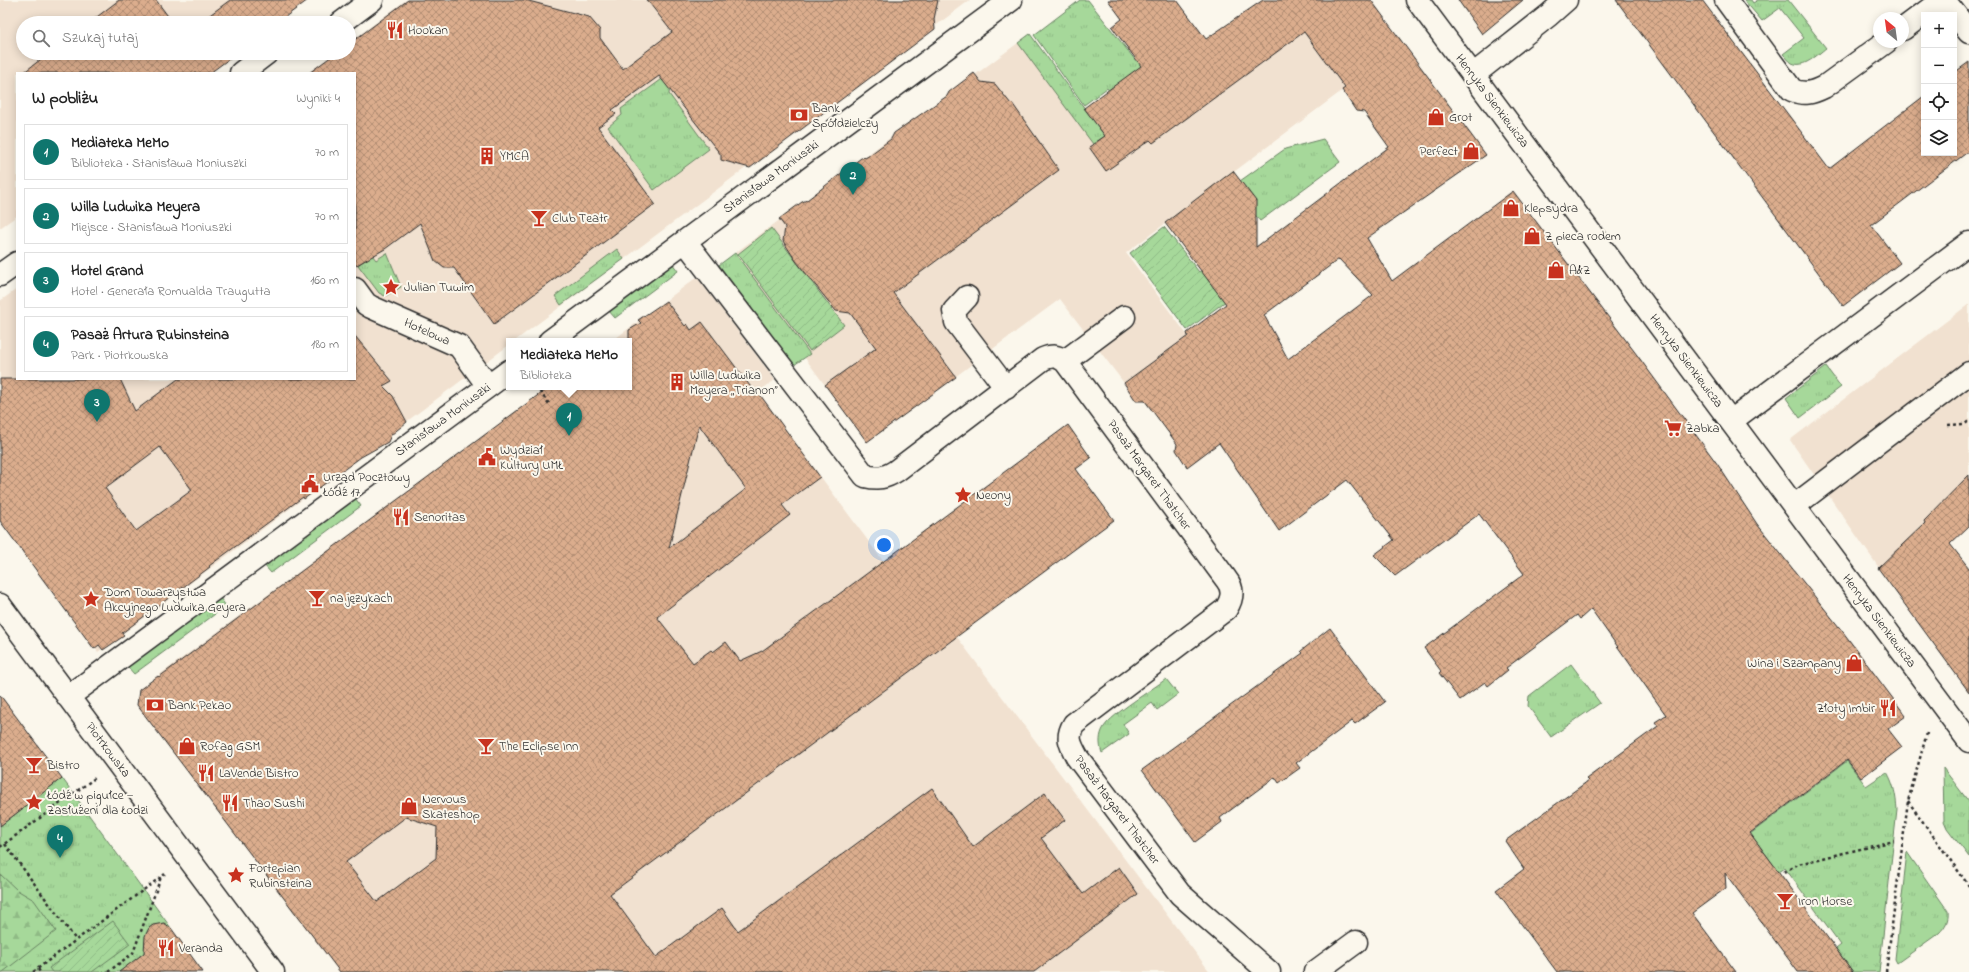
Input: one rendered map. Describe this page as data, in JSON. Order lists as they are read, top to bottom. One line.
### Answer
{"streets":{"street":["Henryka Sienkiewicza","Stanisława Moniuszki","Hotelowa","Pasaż Margaret Thatcher","Piotrkowska"]},"crossings":[["Stanisława Moniuszki","Hotelowa"],["Stanisława Moniuszki","Piotrkowska"]],"places":{"restaurant":["Hookan","Senoritas","Złoty Imbir","LaVende Bistro","Thao Sushi","Veranda"],"bank":["Bank Spółdzielczy","Bank Pekao"],"shop":["Grot","Perfect","Klepsydra","Z pieca rodem","A&Z","Wina i Szampany","Rofag GSM","Nervous Skateshop"],"building":["YMCA","Willa Ludwika Meyera „Trianon”"],"bar":["Club Teatr","na językach","The Eclipse Inn","Bistro","Iron Horse"],"place":["Julian Tuwim","Neony","Dom Towarzystwa Akcyjnego Ludwika Geyera","Łódź w pigułce — Zasłużeni dla Łodzi","Fortepian Rubinsteina"],"supermarket":["Żabka"],"public building":["Wydział Kultury UMŁ","Urząd Pocztowy Łódź 17"]},"north":"top left","page":{"map_buttons":["+","−"],"search":"Szukaj tutaj","heading":["W pobliżu","Wyniki: 4"],"list":[{"mark":"1","name":"Mediateka MeMo","note":"Biblioteka · Stanisława Moniuszki","value":"70 m"},{"mark":"2","name":"Willa Ludwika Meyera","note":"Miejsce · Stanisława Moniuszki","value":"70 m"},{"mark":"3","name":"Hotel Grand","note":"Hotel · Generała Romualda Traugutta","value":"160 m"},{"mark":"4","name":"Pasaż Artura Rubinsteina","note":"Park · Piotrkowska","value":"180 m"}],"pins":["2","3","1","4"],"popup":["Mediateka MeMo","Biblioteka"]}}
